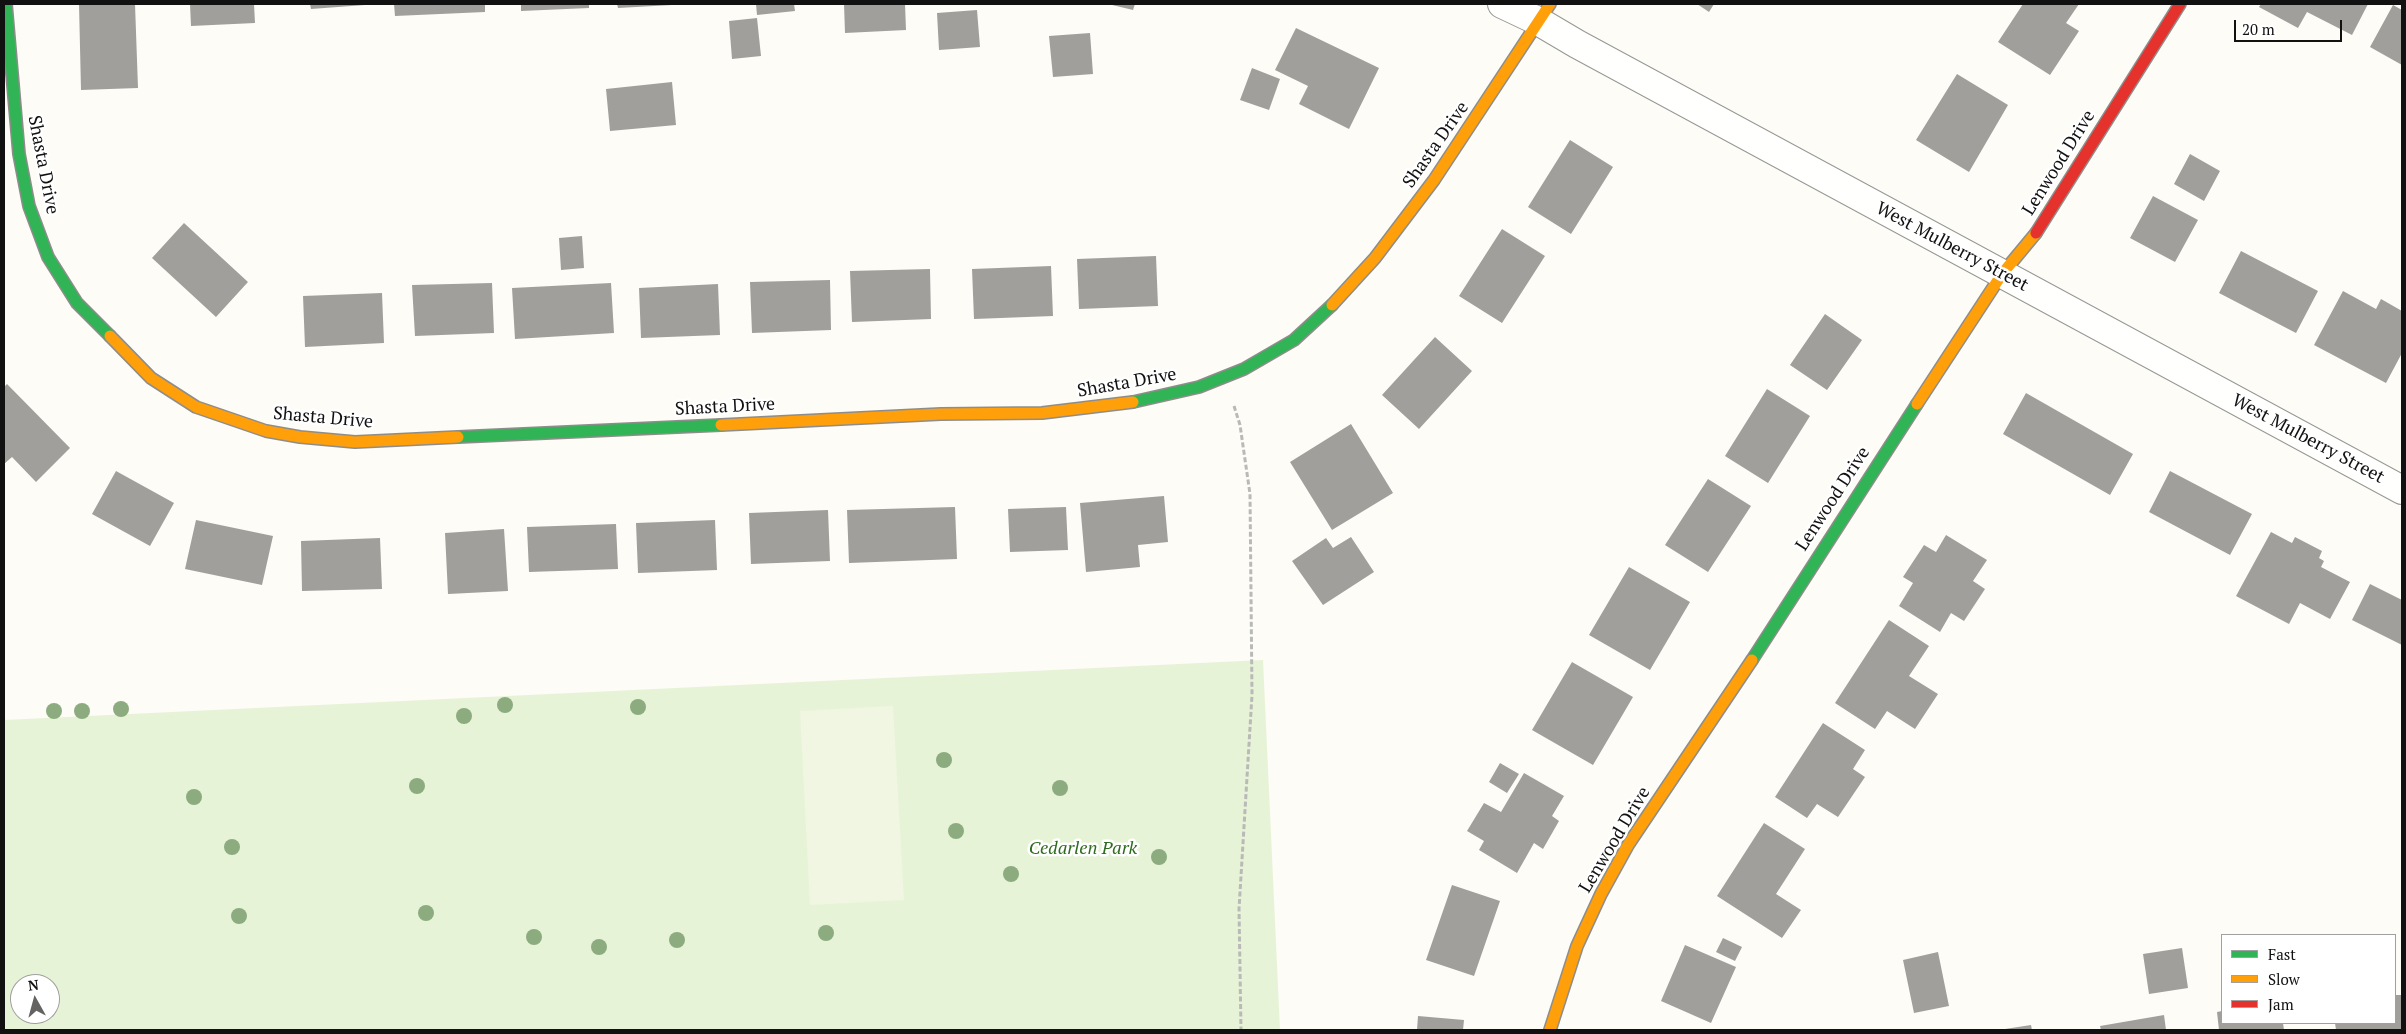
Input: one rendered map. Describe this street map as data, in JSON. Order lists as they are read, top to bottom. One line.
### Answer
{"streets":{"street":["Shasta Drive","Lenwood Drive","West Mulberry Street"]},"crossings":[["Shasta Drive","West Mulberry Street"],["Lenwood Drive","West Mulberry Street"]],"parks":["Cedarlen Park"],"legend":["Fast","Slow","Jam"],"scale_bar":"20 m","north":"top"}
